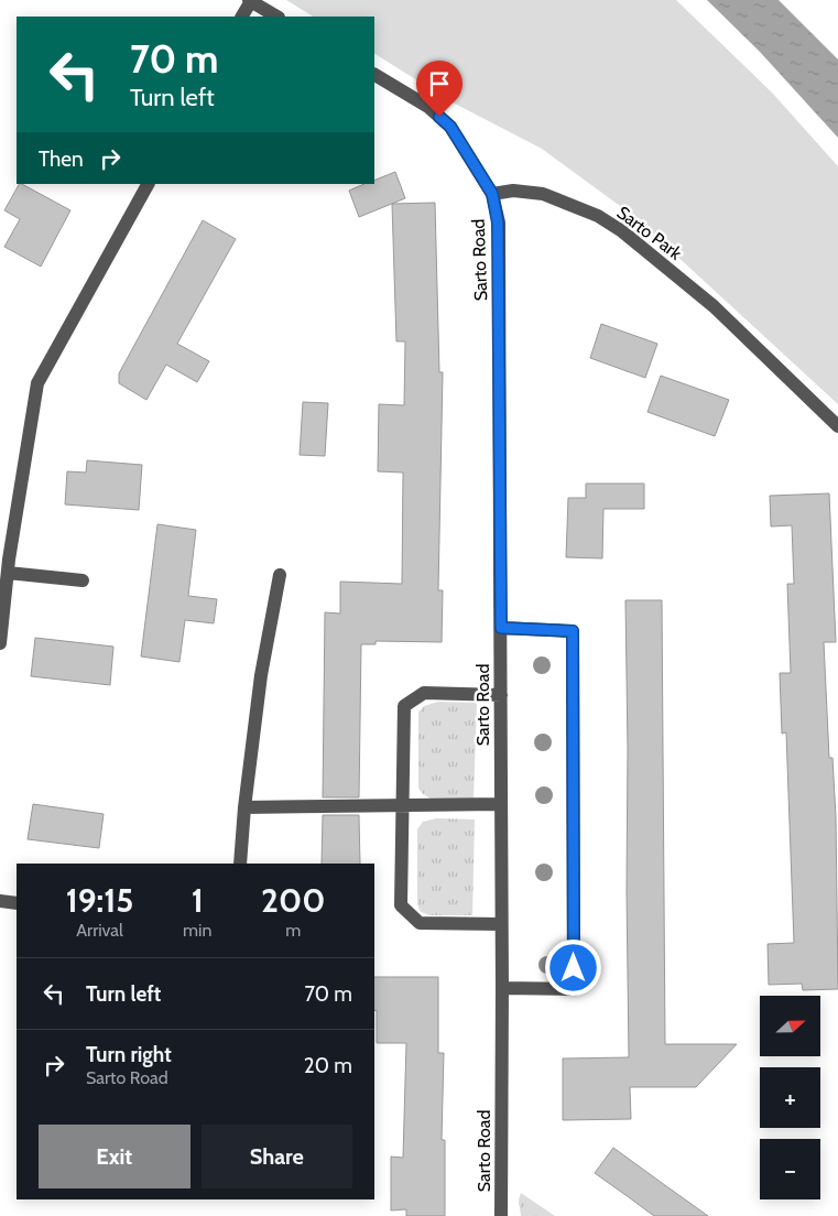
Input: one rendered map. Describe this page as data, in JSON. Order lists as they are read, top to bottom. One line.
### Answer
{"streets":{"street":["Sarto Park","Sarto Road"]},"crossings":[["Sarto Park","Sarto Road"]],"north":"right","page":{"turn":["70 m","Turn left"],"then":"Then","eta":["19:15","Arrival","1","min","200","m"],"list":[{"name":"Turn left","value":"70 m"},{"name":"Turn right","note":"Sarto Road","value":"20 m"}],"map_buttons":["+","−"],"buttons":["Exit","Share"]}}
